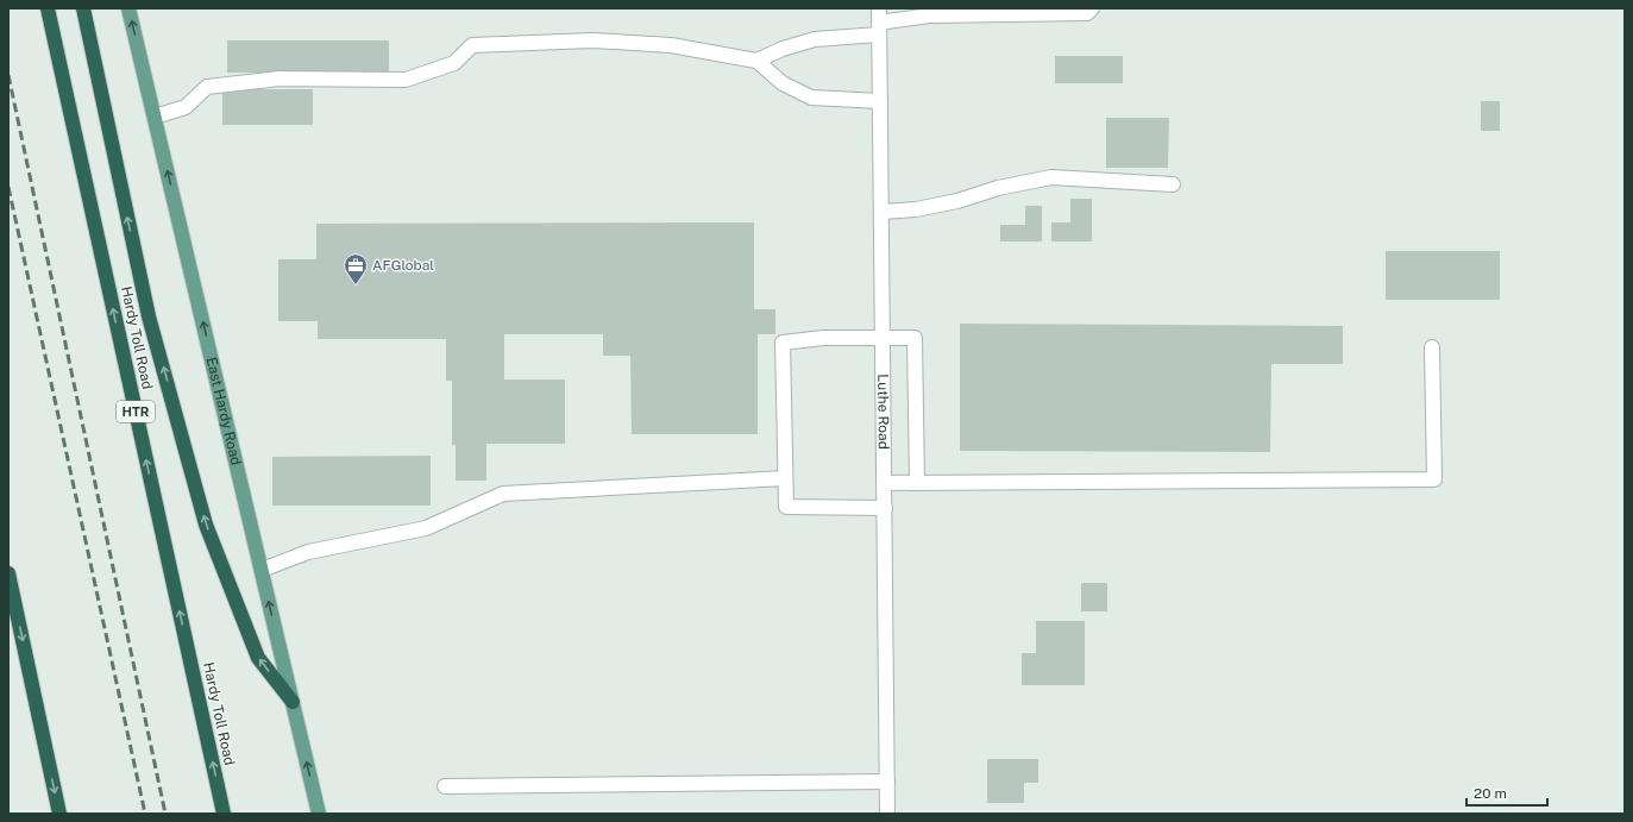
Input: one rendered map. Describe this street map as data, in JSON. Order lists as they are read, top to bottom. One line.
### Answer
{"streets":{"highway":["Hardy Toll Road","HTR"],"main road":["East Hardy Road"],"street":["Luthe Road"]},"one_way":["East Hardy Road"],"places":{"office":["AFGlobal"]},"scale_bar":"20 m"}
